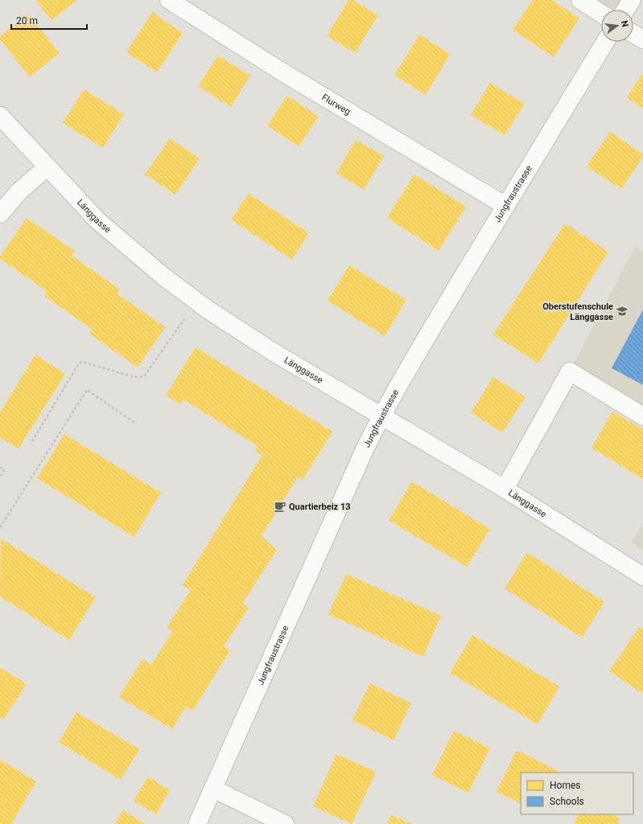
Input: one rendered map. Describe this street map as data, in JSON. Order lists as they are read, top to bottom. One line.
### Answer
{"streets":{"street":["Flurweg","Jungfraustrasse","Länggasse"]},"crossings":[["Flurweg","Jungfraustrasse"],["Jungfraustrasse","Länggasse"]],"places":{"school or university":["Oberstufenschule Länggasse"],"cafe":["Quartierbeiz 13"]},"legend":["Homes","Schools"],"scale_bar":"20 m","north":"right"}
